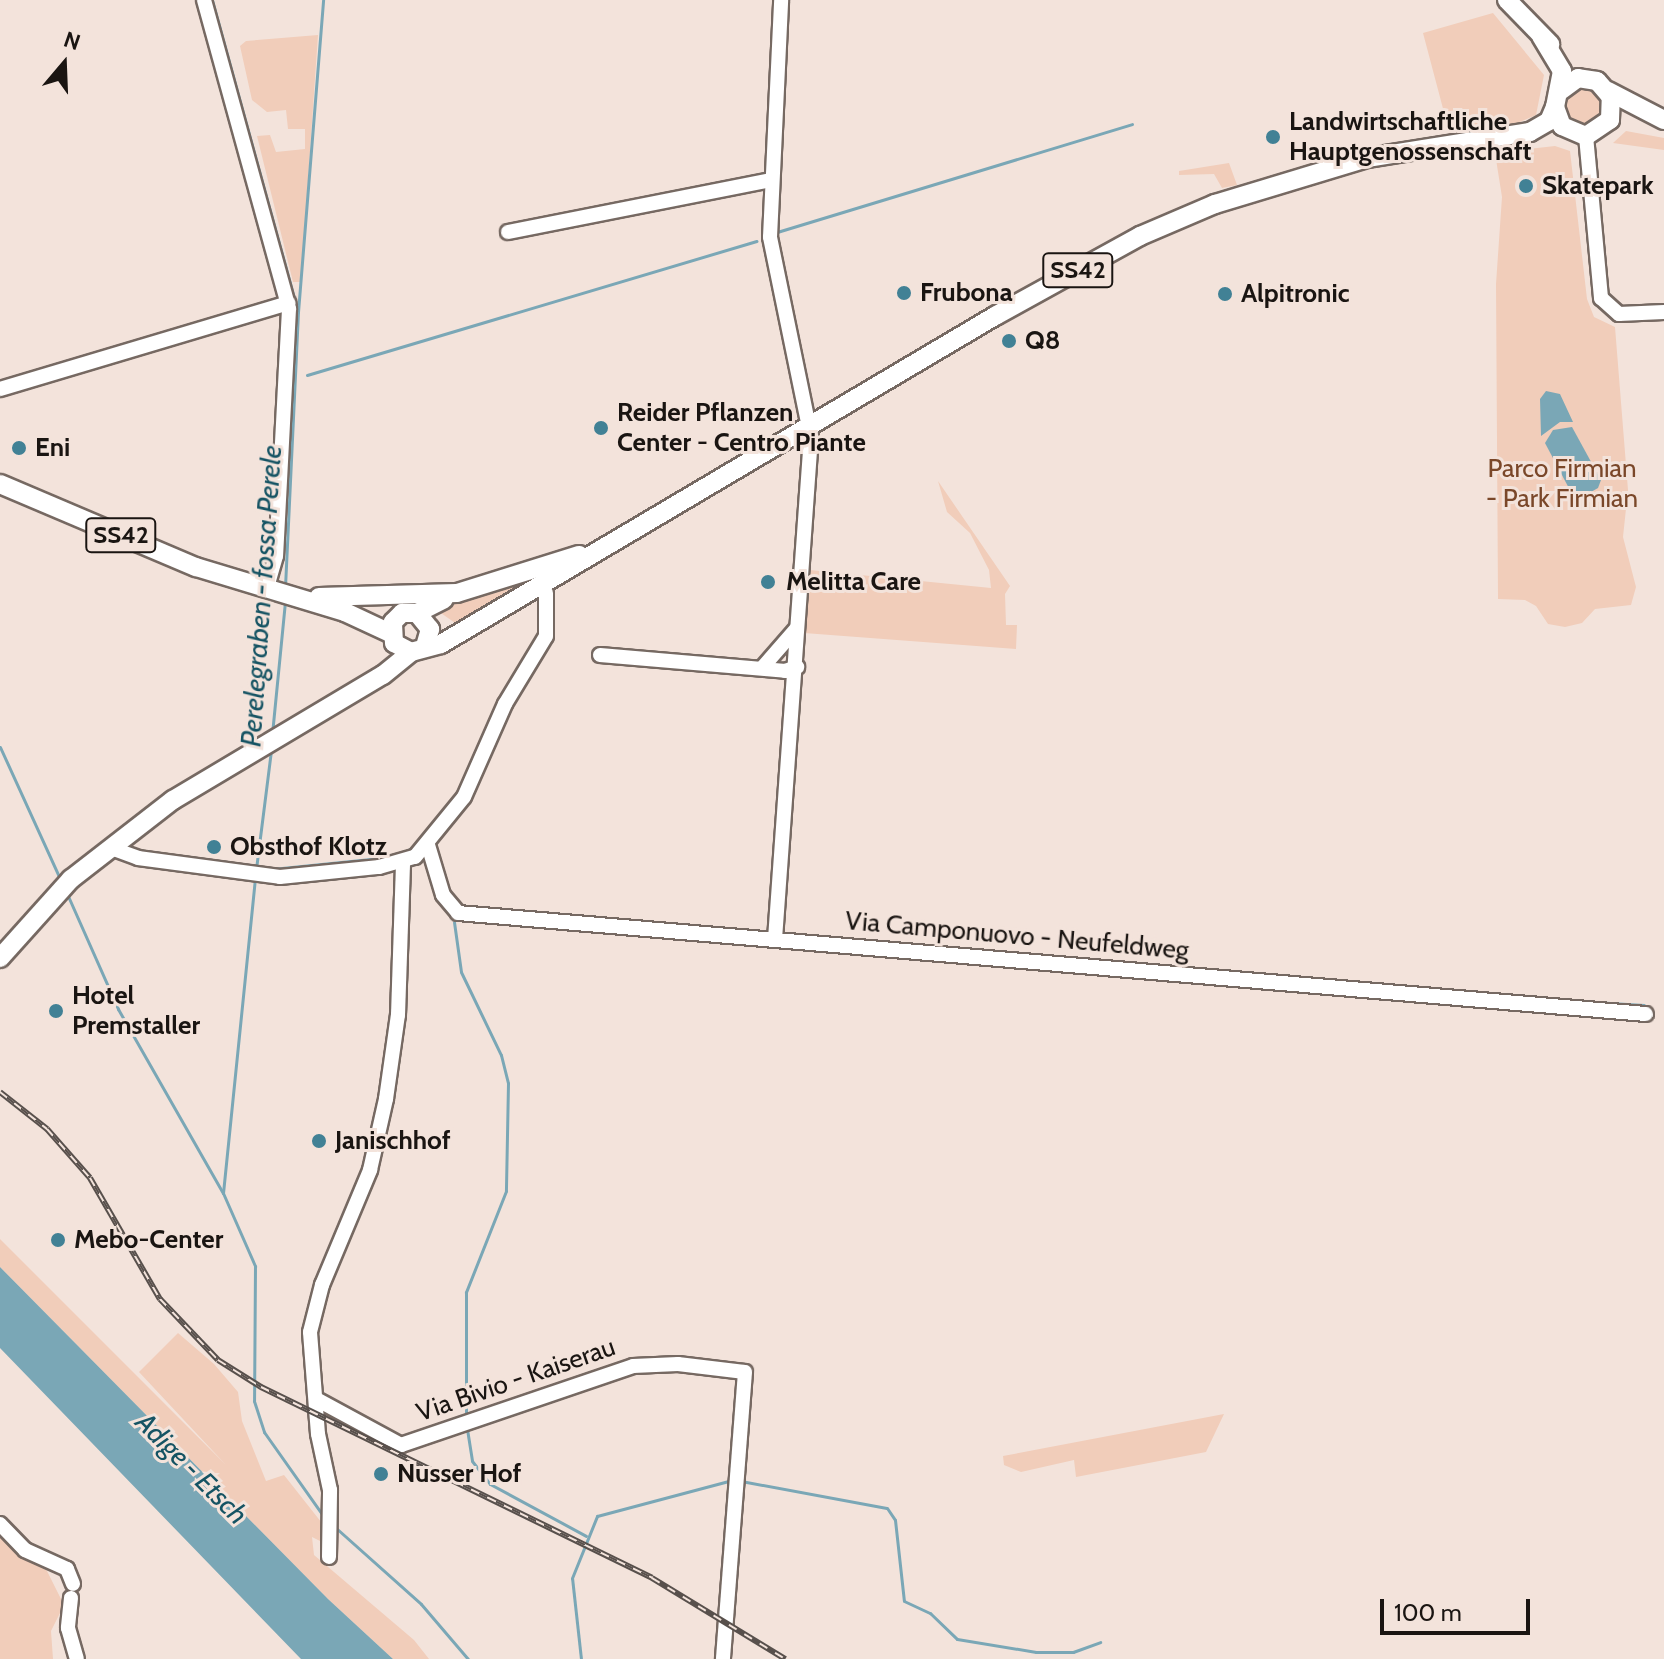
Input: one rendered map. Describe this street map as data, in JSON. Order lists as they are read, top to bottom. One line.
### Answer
{"streets":{"main road":["SS42"],"street":["Via Camponuovo - Neufeldweg","Via Bivio - Kaiserau"]},"water":["Perelegraben - fossa Perele","Adige - Etsch"],"parks":["Parco Firmian - Park Firmian"],"places":["Landwirtschaftliche Hauptgenossenschaft","Skatepark","Frubona","Alpitronic","Q8","Reider Pflanzen Center - Centro Piante","Eni","Melitta Care","Obsthof Klotz","Hotel Premstaller","Janischhof","Mebo-Center","Nusser Hof"],"scale_bar":"100 m","north":"top"}
